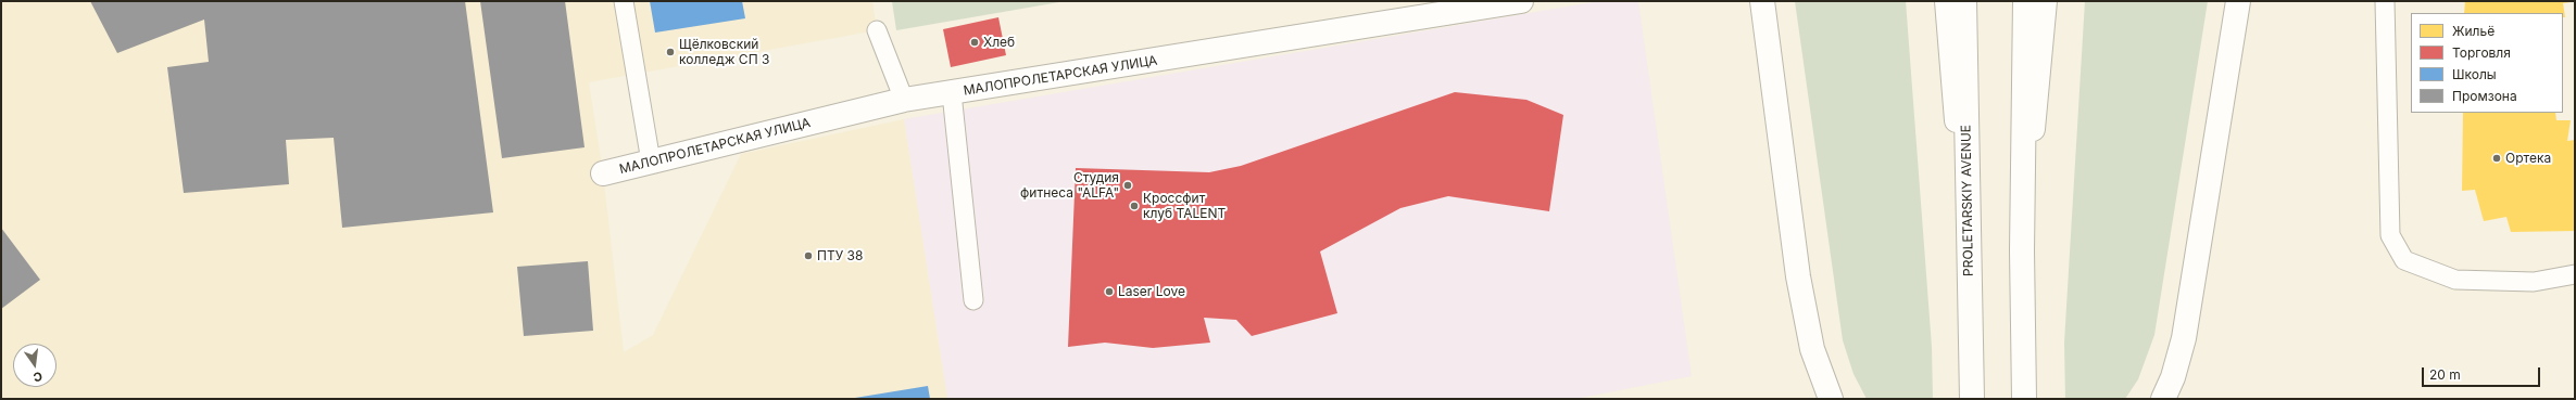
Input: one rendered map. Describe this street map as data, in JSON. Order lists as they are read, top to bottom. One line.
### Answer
{"streets":{"main road":["МАЛОПРОЛЕТАРСКАЯ УЛИЦА","PROLETARSKIY AVENUE"]},"places":["Хлеб","Щёлковский колледж СП 3","Ортека","Студия фитнеса \"ALFA\"","Кроссфит клуб TALENT","ПТУ 38","Laser Love"],"legend":["Жильё","Торговля","Школы","Промзона"],"scale_bar":"20 m","north":"bottom"}
